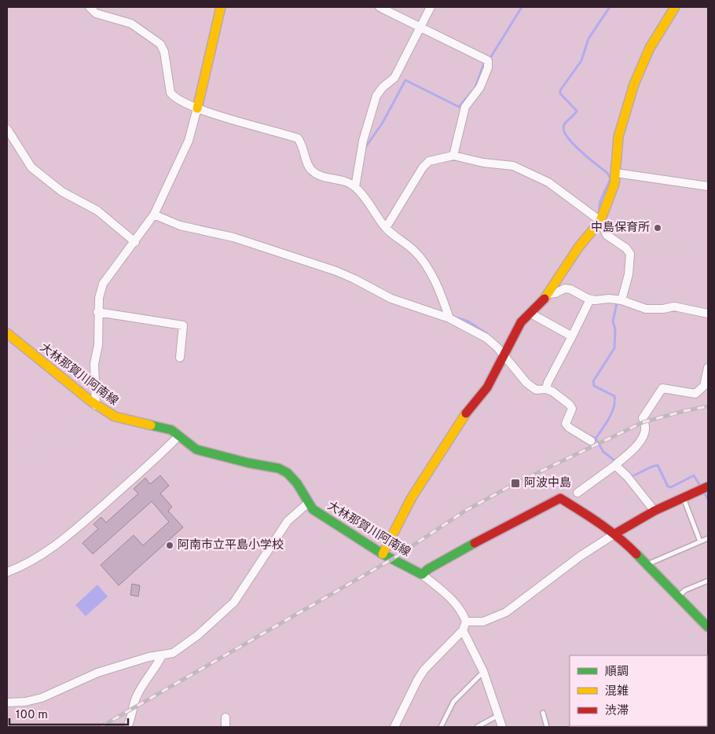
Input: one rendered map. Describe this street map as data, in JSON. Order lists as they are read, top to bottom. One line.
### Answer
{"streets":{"main road":["大林那賀川阿南線"]},"places":{"other":["中島保育所","阿南市立平島小学校"],"transit":["阿波中島"]},"legend":["順調","混雑","渋滞"],"scale_bar":"100 m"}
